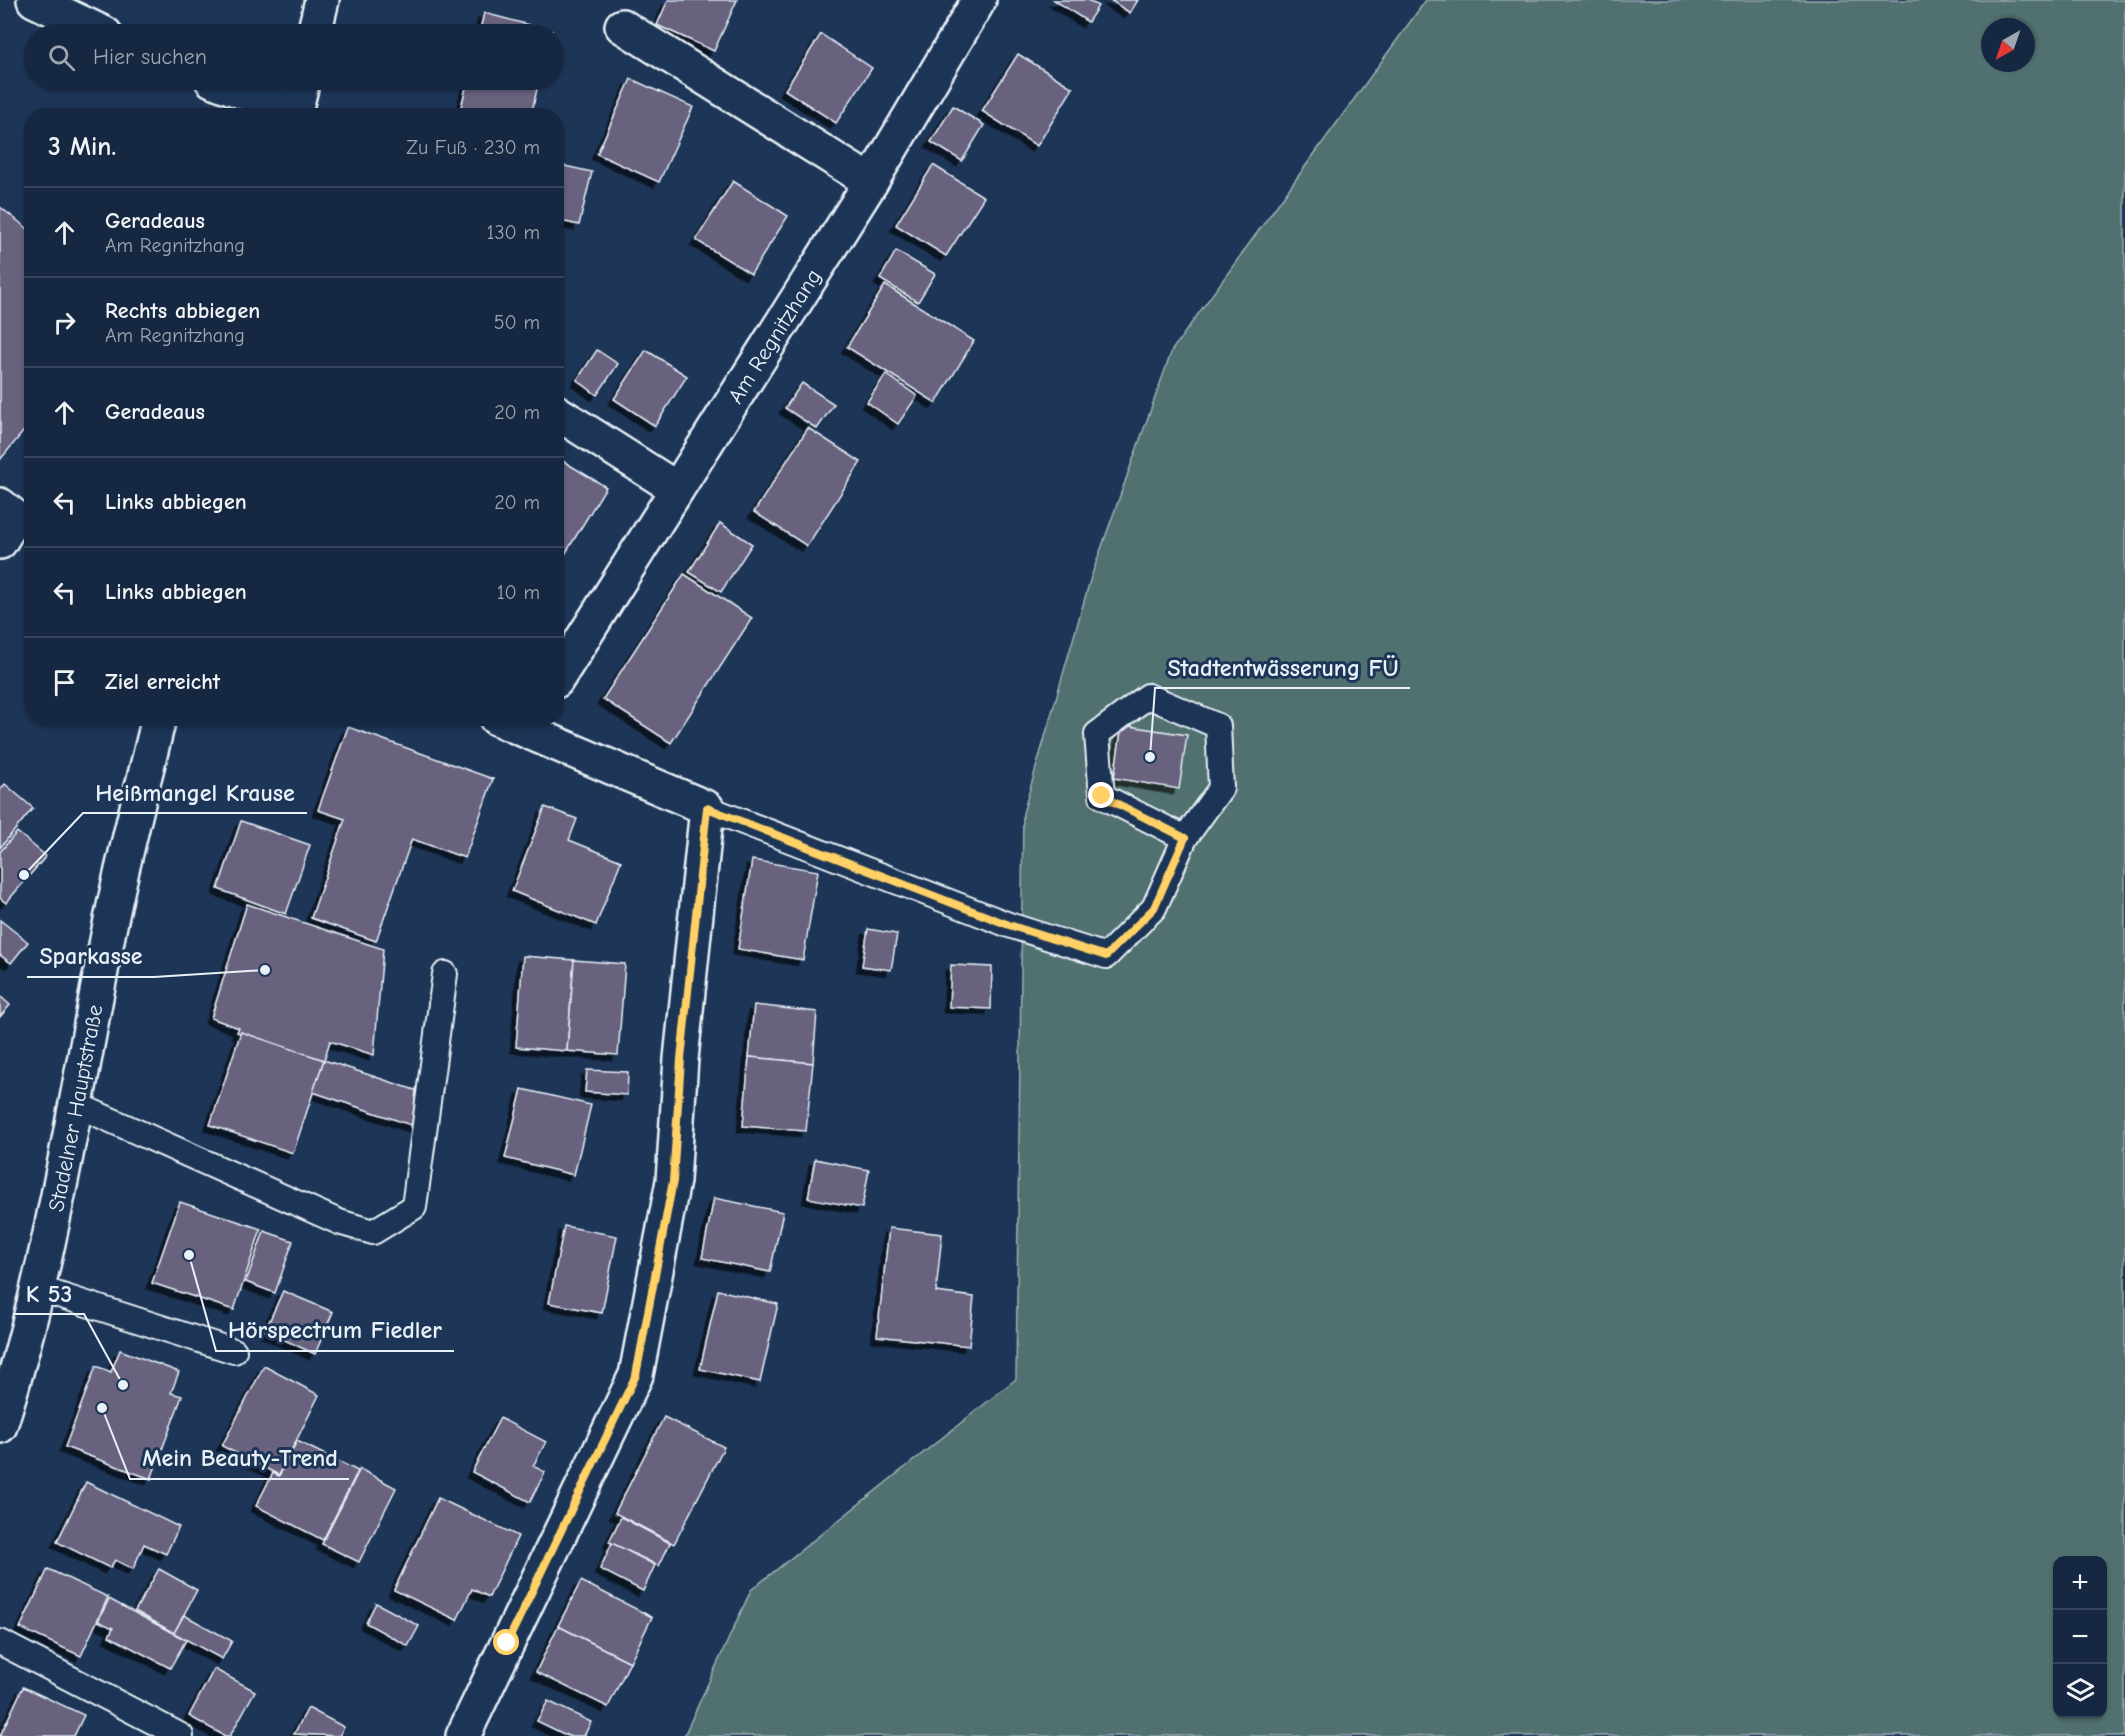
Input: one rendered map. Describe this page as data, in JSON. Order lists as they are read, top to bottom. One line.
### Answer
{"streets":{"street":["Am Regnitzhang","Stadelner Hauptstraße"]},"places":["Stadtentwässerung FÜ","Heißmangel Krause","Sparkasse","Hörspectrum Fiedler","K 53","Mein Beauty-Trend"],"north":"bottom left","page":{"search":"Hier suchen","heading":["3 Min.","Zu Fuß · 230 m"],"list":[["Geradeaus","Am Regnitzhang","130 m"],["Rechts abbiegen","Am Regnitzhang","50 m"],["Geradeaus","20 m"],["Links abbiegen","20 m"],["Links abbiegen","10 m"],"Ziel erreicht"],"map_buttons":["+","−"]}}
